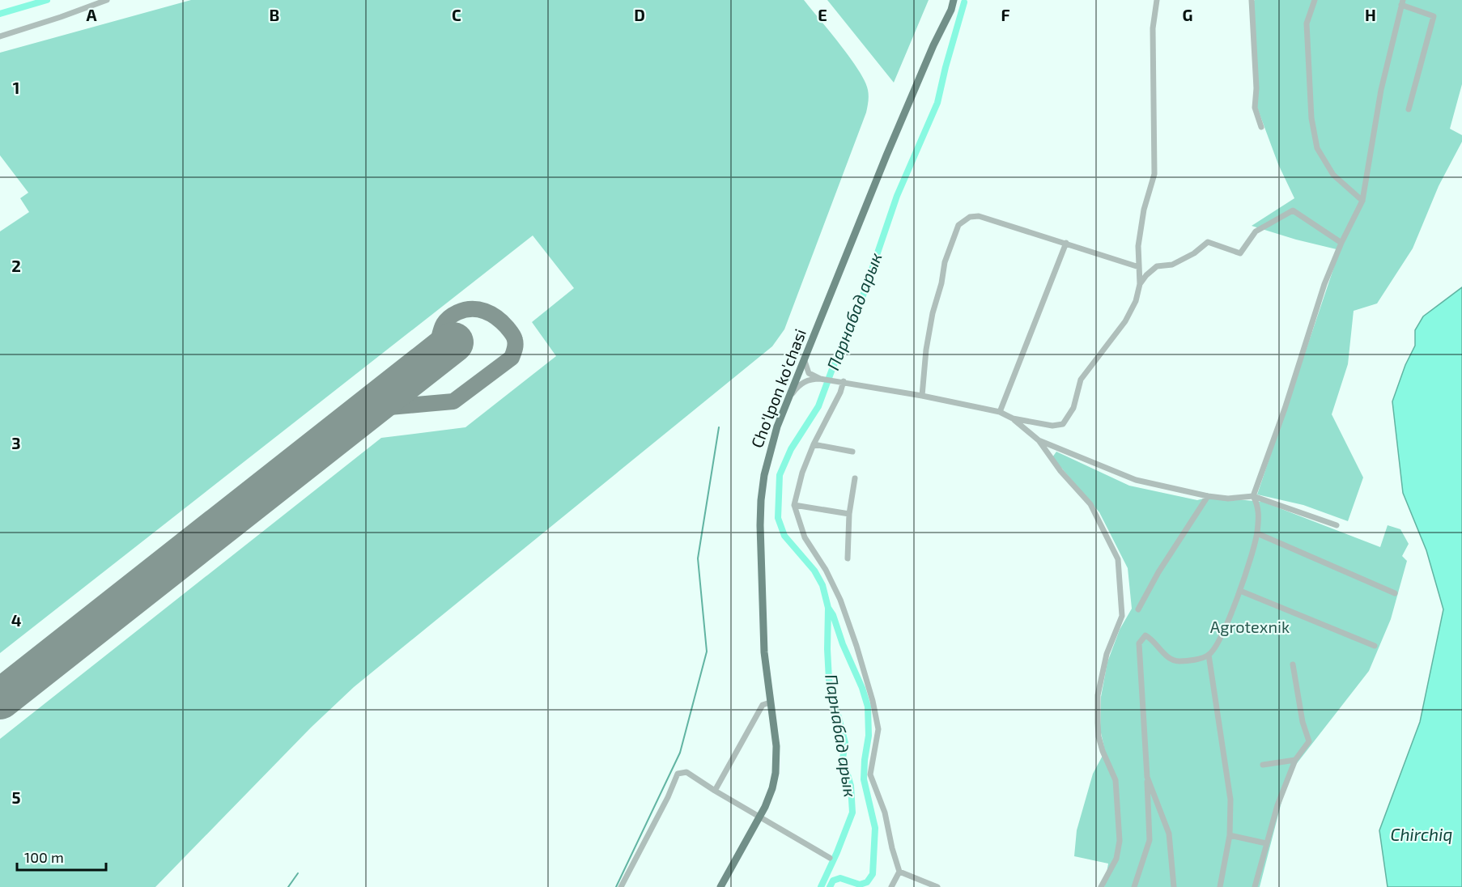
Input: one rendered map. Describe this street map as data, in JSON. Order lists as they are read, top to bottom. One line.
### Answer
{"streets":{"main road":["Cho'lpon ko'chasi"]},"water":["Парнабад арык","Chirchiq"],"parks":["Agrotexnik"],"scale_bar":"100 m","grid":{"columns":["A","B","C","D","E","F","G","H"],"rows":["1","2","3","4","5"]}}
